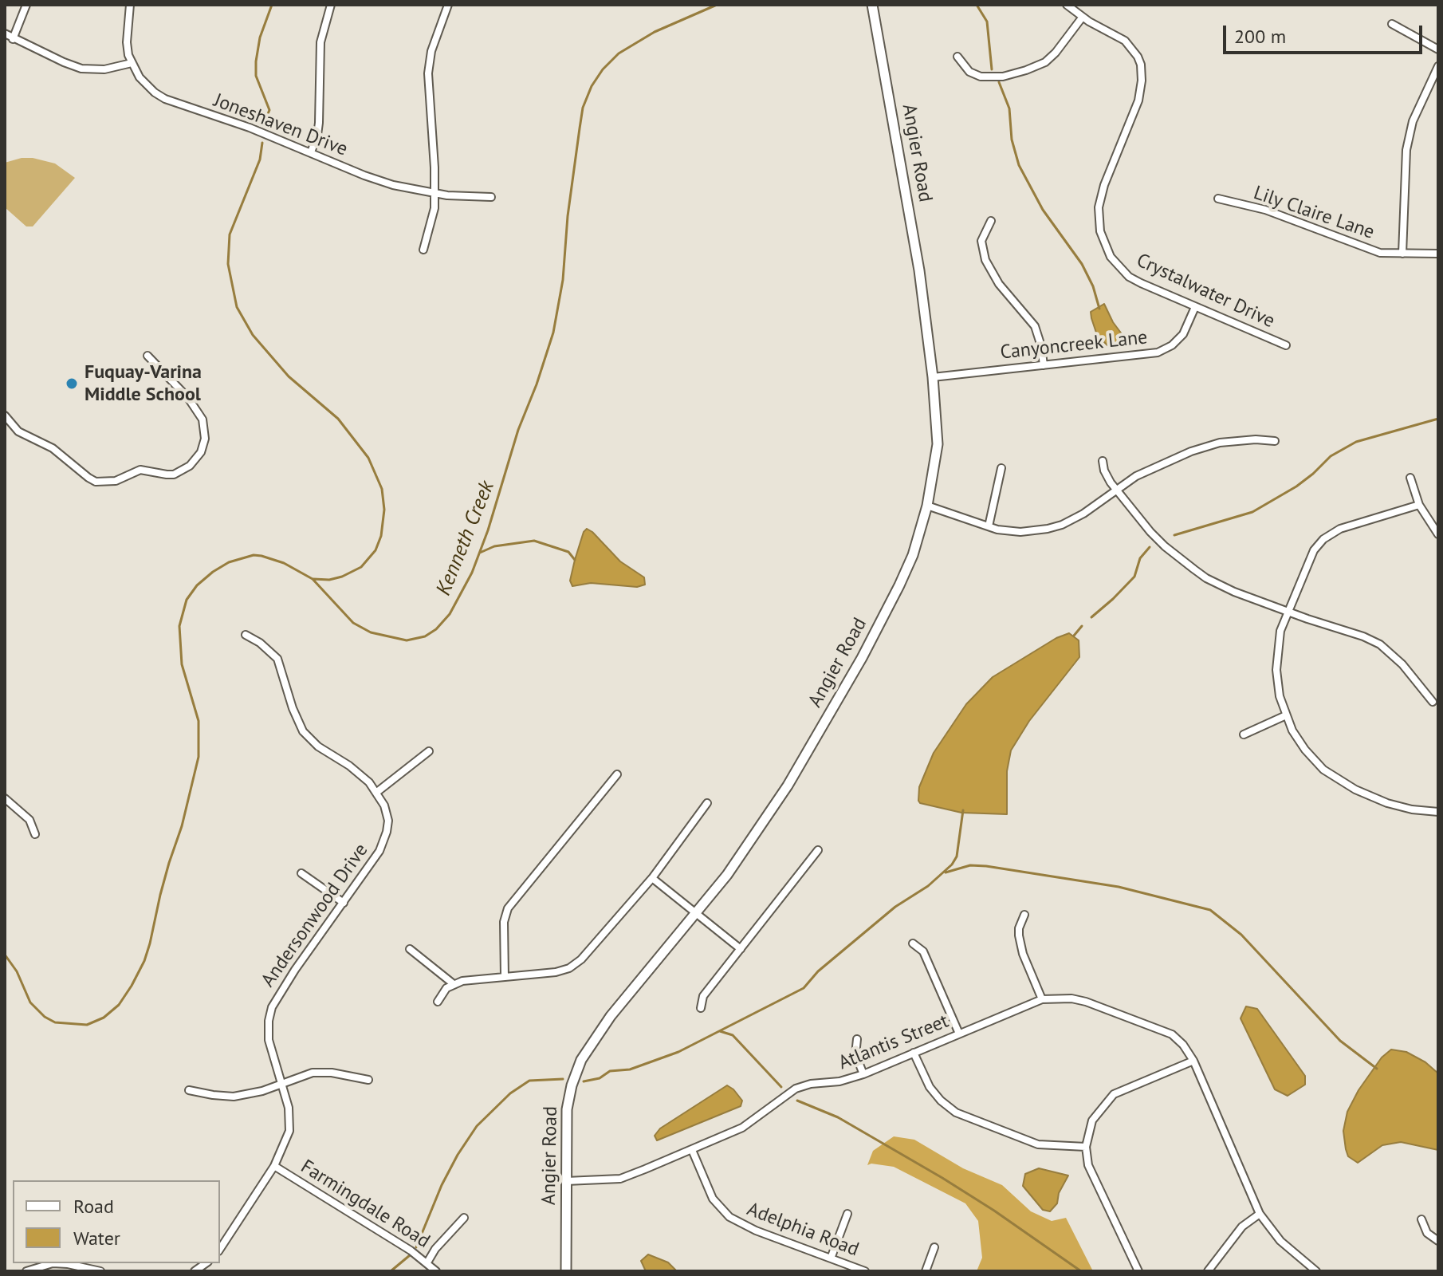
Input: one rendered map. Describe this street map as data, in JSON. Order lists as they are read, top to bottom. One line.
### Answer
{"streets":{"street":["Joneshaven Drive","Angier Road","Lily Claire Lane","Crystalwater Drive","Canyoncreek Lane","Andersonwood Drive","Atlantis Street","Farmingdale Road","Adelphia Road"]},"crossings":[["Angier Road","Canyoncreek Lane"],["Angier Road","Atlantis Street"],["Crystalwater Drive","Canyoncreek Lane"],["Andersonwood Drive","Farmingdale Road"],["Atlantis Street","Adelphia Road"]],"water":["Kenneth Creek"],"places":["Fuquay-Varina Middle School"],"legend":["Road","Water"],"scale_bar":"200 m"}
